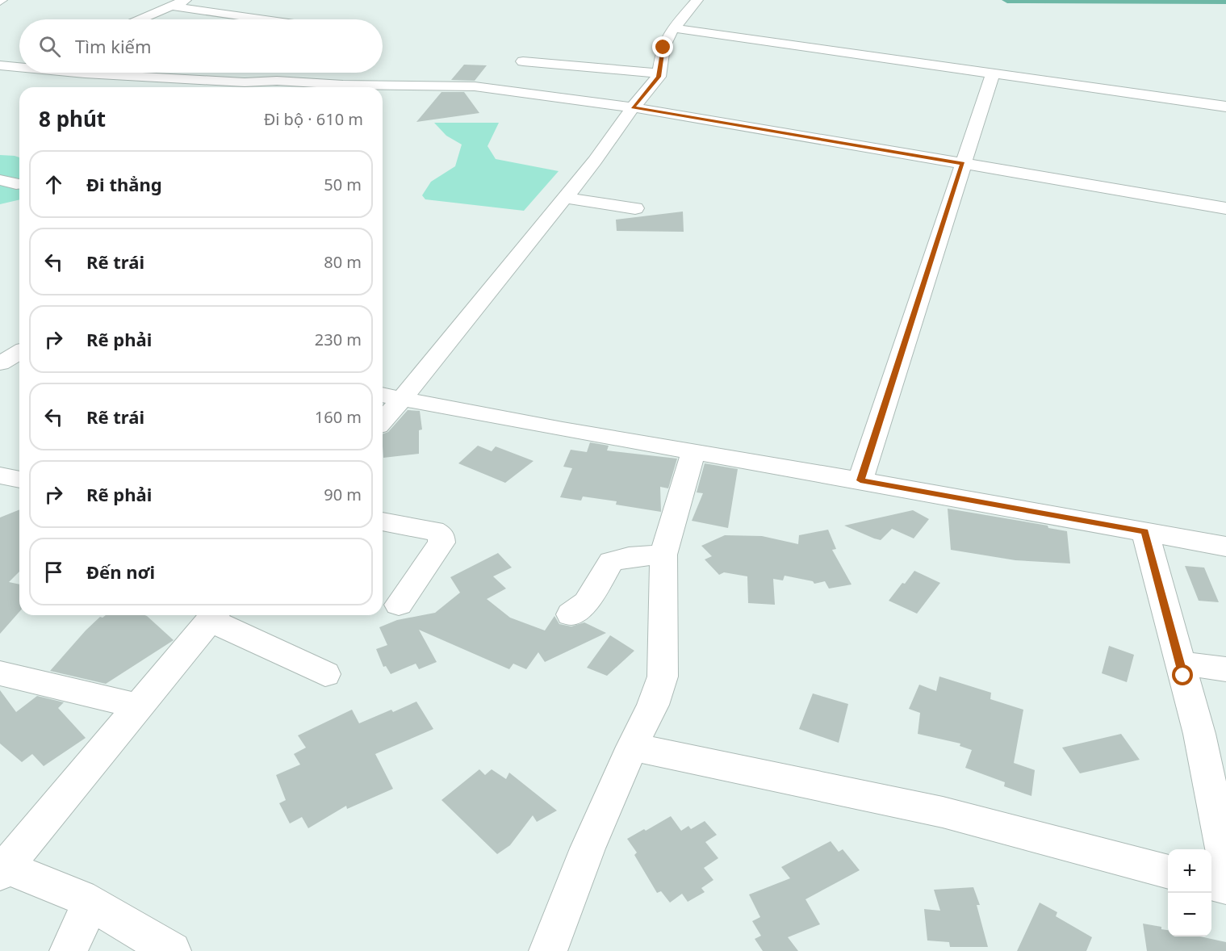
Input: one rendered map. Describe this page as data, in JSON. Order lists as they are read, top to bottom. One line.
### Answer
{"page":{"search":"Tìm kiếm","heading":["8 phút","Đi bộ · 610 m"],"list":[["Đi thẳng","50 m"],["Rẽ trái","80 m"],["Rẽ phải","230 m"],["Rẽ trái","160 m"],["Rẽ phải","90 m"],"Đến nơi"],"map_buttons":["+","−"]}}
